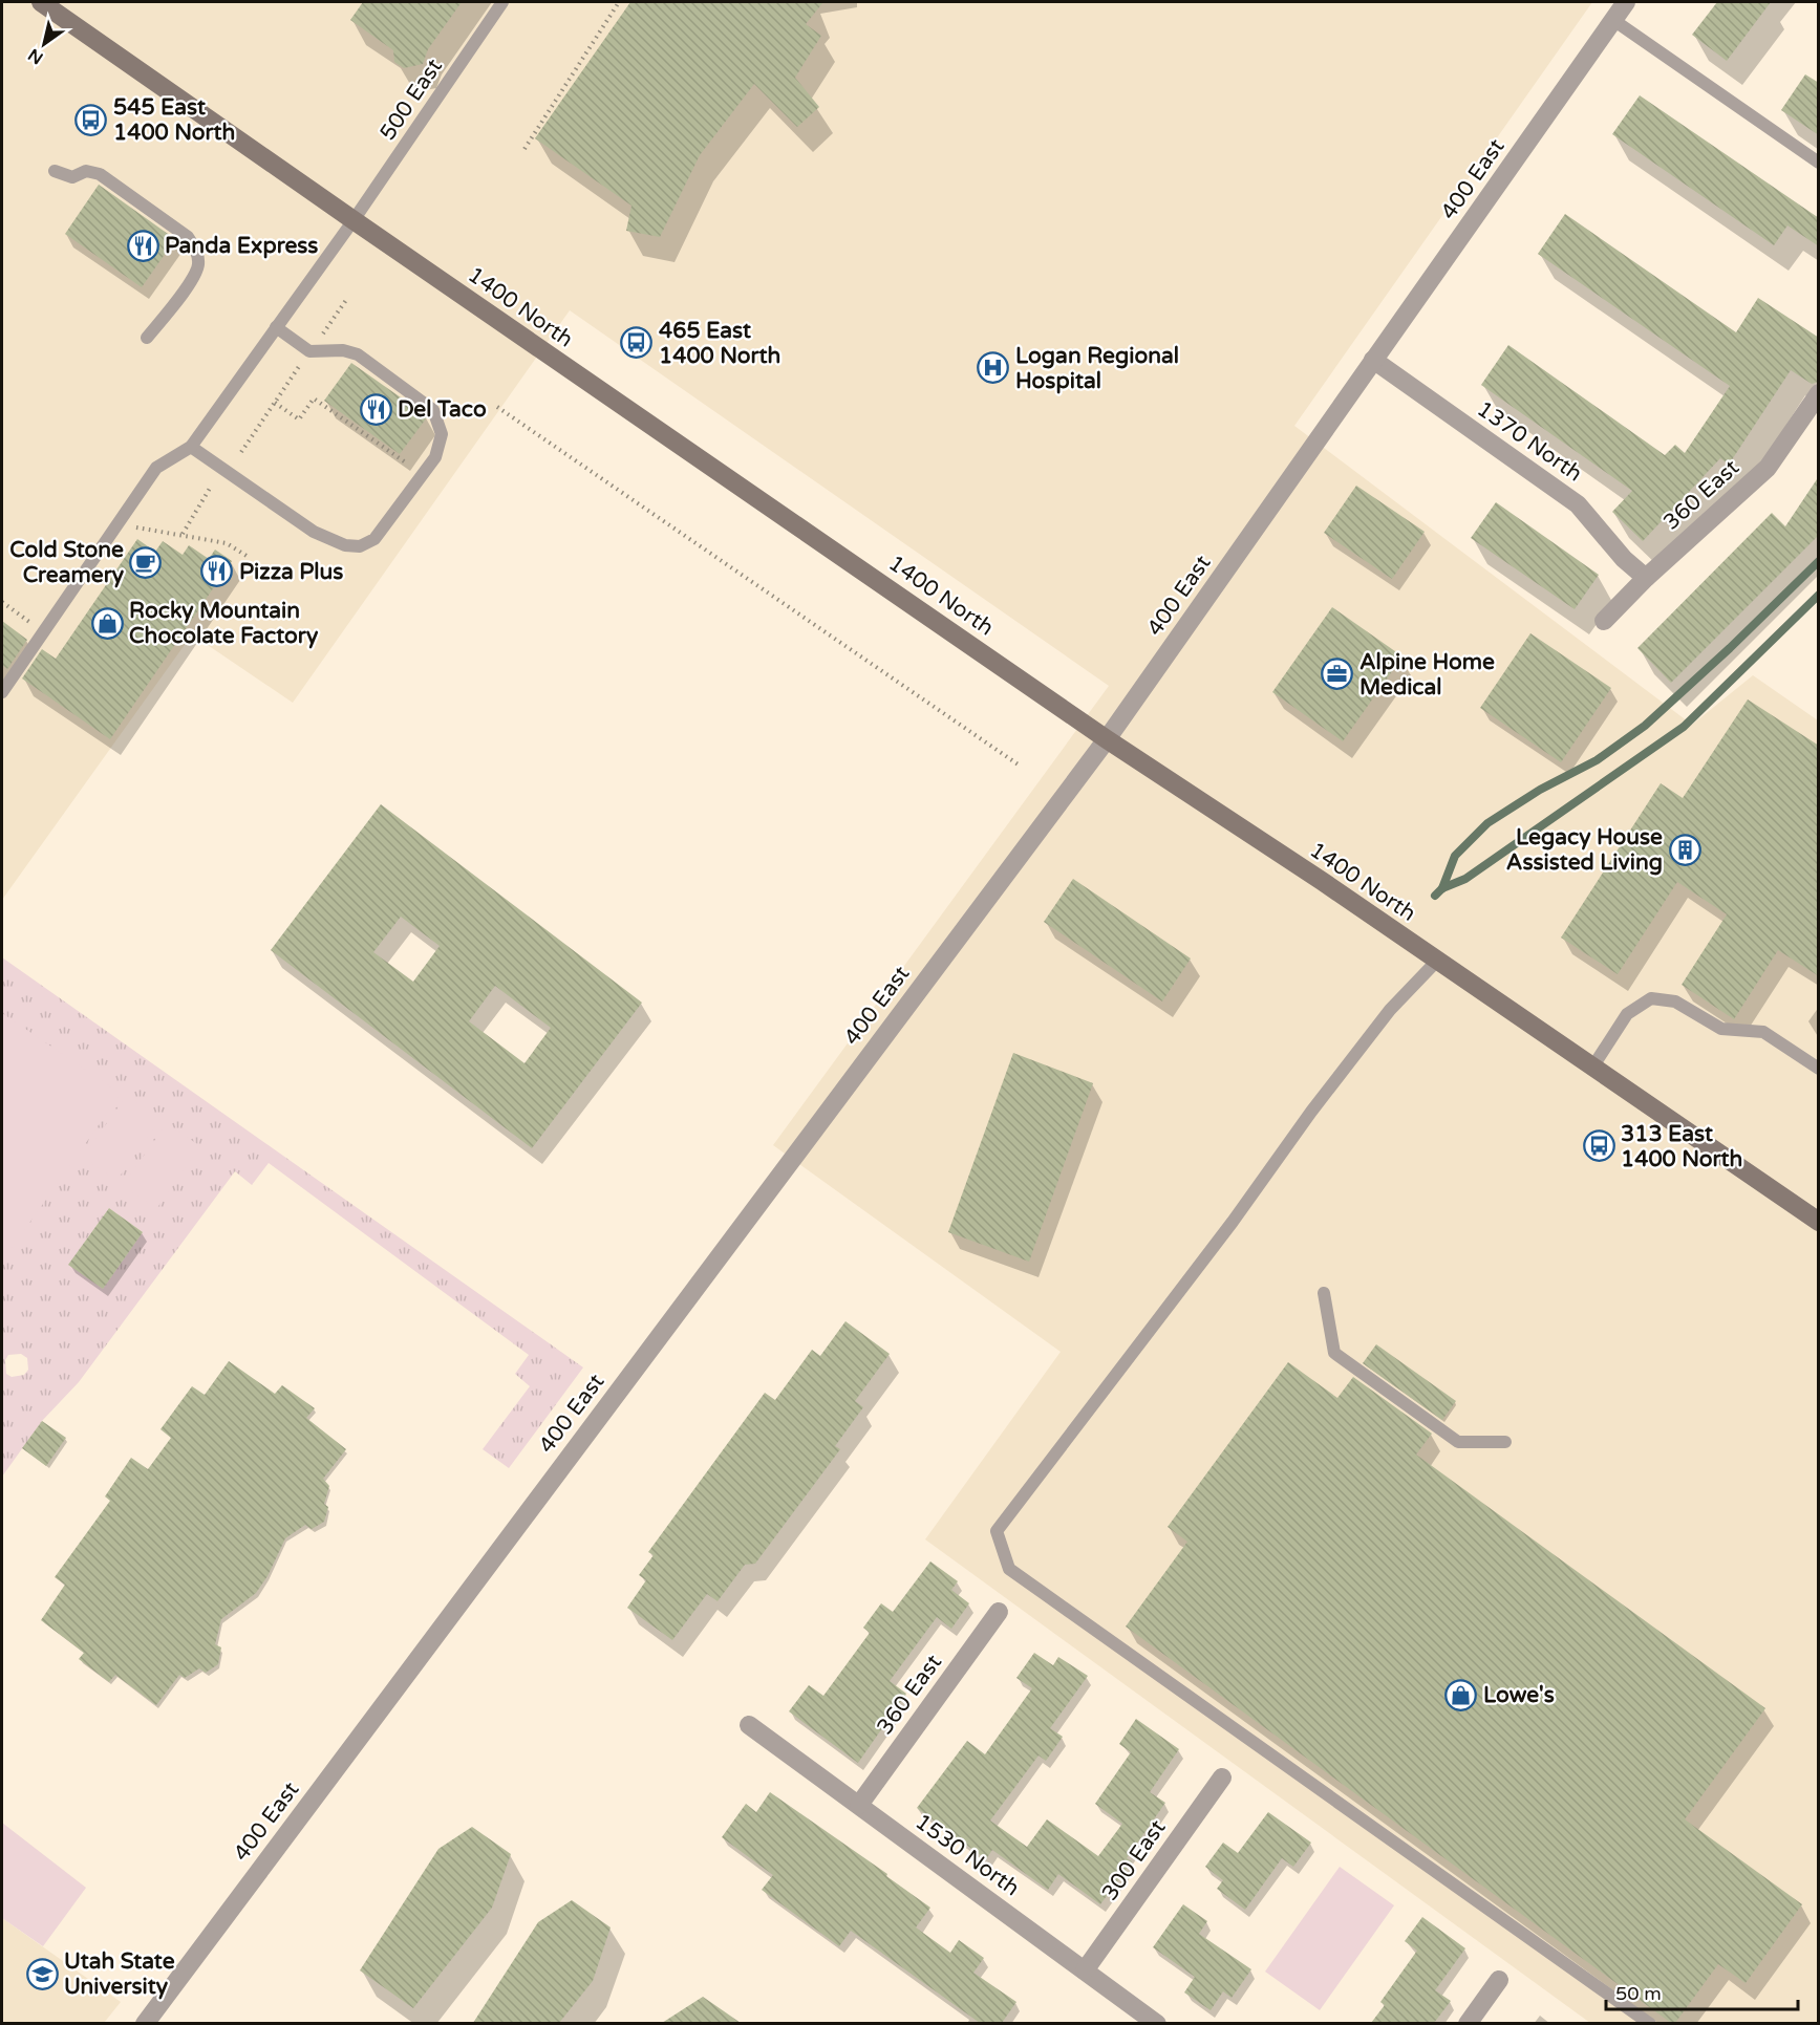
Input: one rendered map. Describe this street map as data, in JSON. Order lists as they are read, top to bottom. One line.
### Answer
{"streets":{"main road":["1400 North"],"street":["400 East","1370 North","360 East","1530 North","300 East"],"lane":["500 East"]},"crossings":[["500 East","1400 North"],["400 East","1400 North"],["400 East","1370 North"],["1370 North","360 East"],["360 East","1530 North"],["1530 North","300 East"]],"places":{"bus stop":["545 East 1400 North","465 East 1400 North","313 East 1400 North"],"restaurant":["Panda Express","Del Taco","Pizza Plus"],"hospital":["Logan Regional Hospital"],"cafe":["Cold Stone Creamery"],"shop":["Rocky Mountain Chocolate Factory","Lowe's"],"office":["Alpine Home Medical"],"building":["Legacy House Assisted Living"],"school or university":["Utah State University"]},"scale_bar":"50 m","north":"bottom left"}
